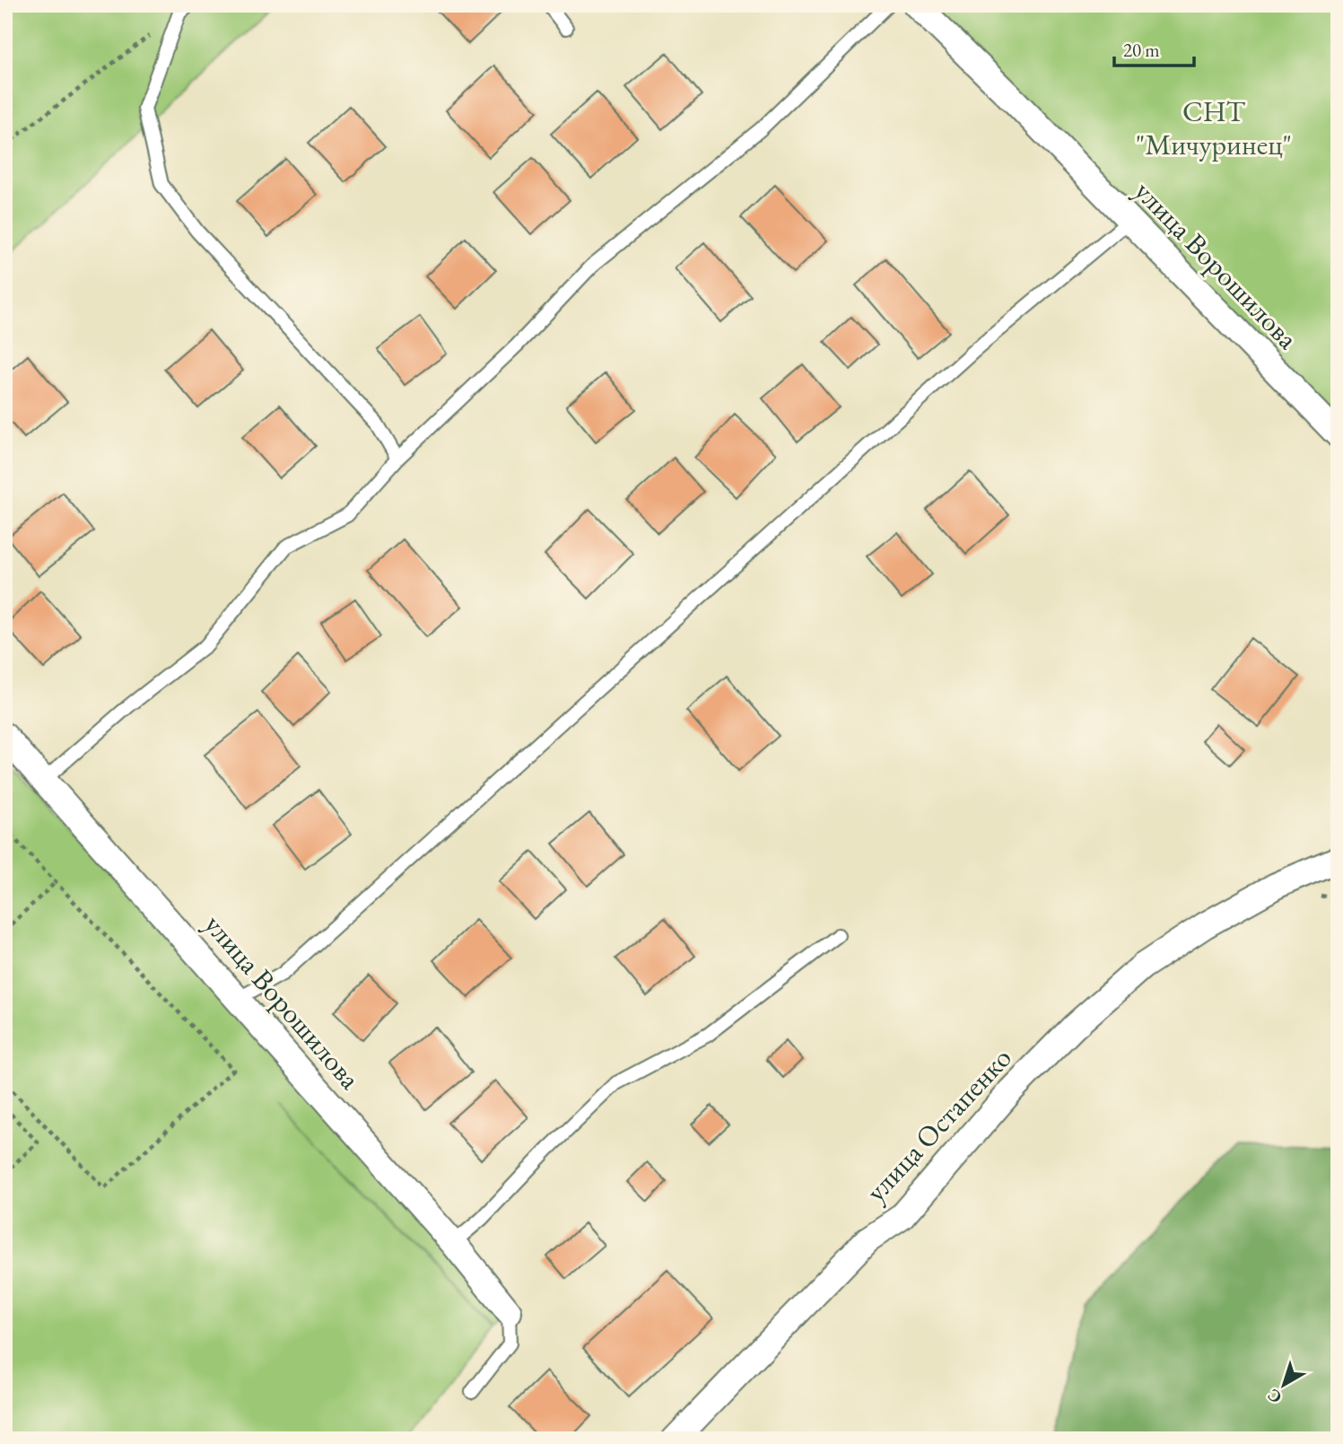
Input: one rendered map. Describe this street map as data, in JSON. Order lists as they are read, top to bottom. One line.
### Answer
{"streets":{"street":["улица Ворошилова","улица Остапенко"]},"parks":["СНТ \"Мичуринец\""],"scale_bar":"20 m","north":"bottom left"}
